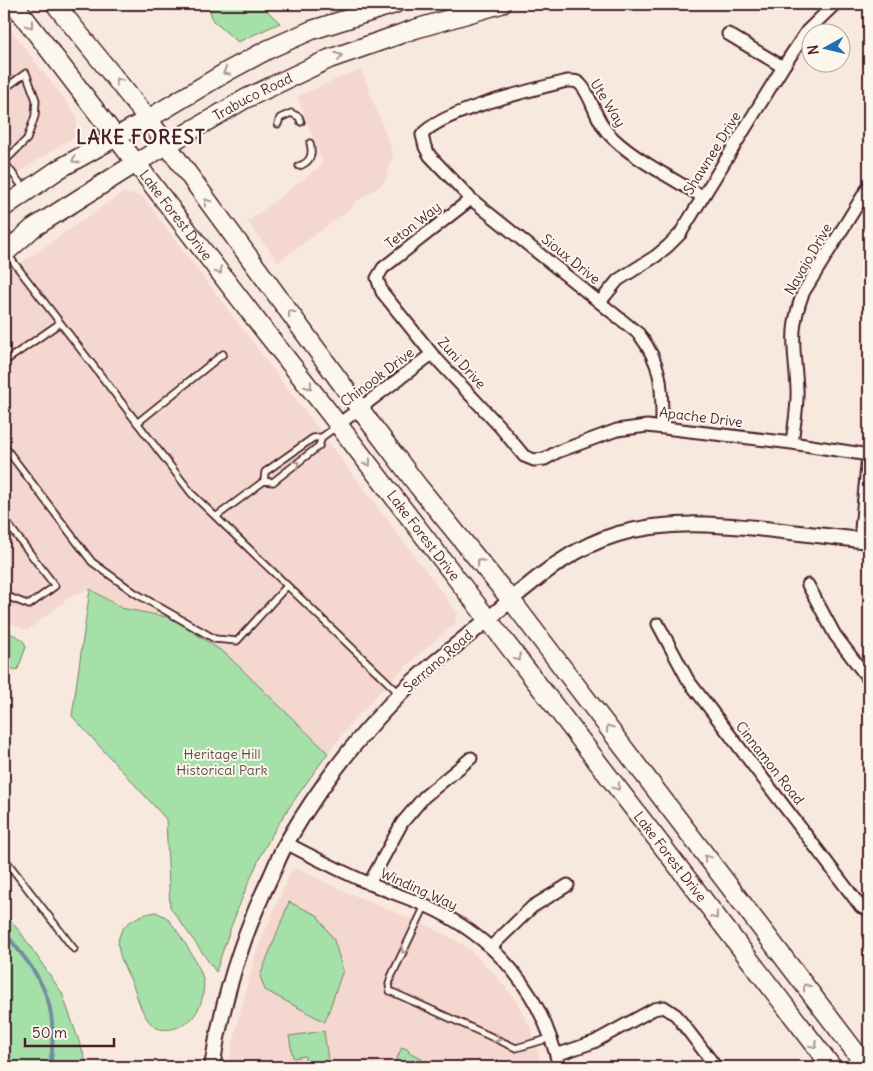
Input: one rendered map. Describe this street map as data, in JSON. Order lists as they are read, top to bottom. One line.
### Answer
{"streets":{"main road":["Trabuco Road","Lake Forest Drive"],"street":["Ute Way","Shawnee Drive","Teton Way","Sioux Drive","Navajo Drive","Zuni Drive","Chinook Drive","Apache Drive","Serrano Road","Cinnamon Road","Winding Way"]},"crossings":[["Trabuco Road","Lake Forest Drive"],["Ute Way","Shawnee Drive"],["Ute Way","Sioux Drive"],["Shawnee Drive","Sioux Drive"],["Lake Forest Drive","Chinook Drive"],["Lake Forest Drive","Serrano Road"],["Teton Way","Sioux Drive"],["Teton Way","Zuni Drive"],["Sioux Drive","Apache Drive"],["Navajo Drive","Apache Drive"],["Zuni Drive","Chinook Drive"],["Zuni Drive","Apache Drive"],["Serrano Road","Winding Way"]],"districts":["LAKE FOREST"],"parks":["Heritage Hill Historical Park"],"scale_bar":"50 m","north":"left"}
